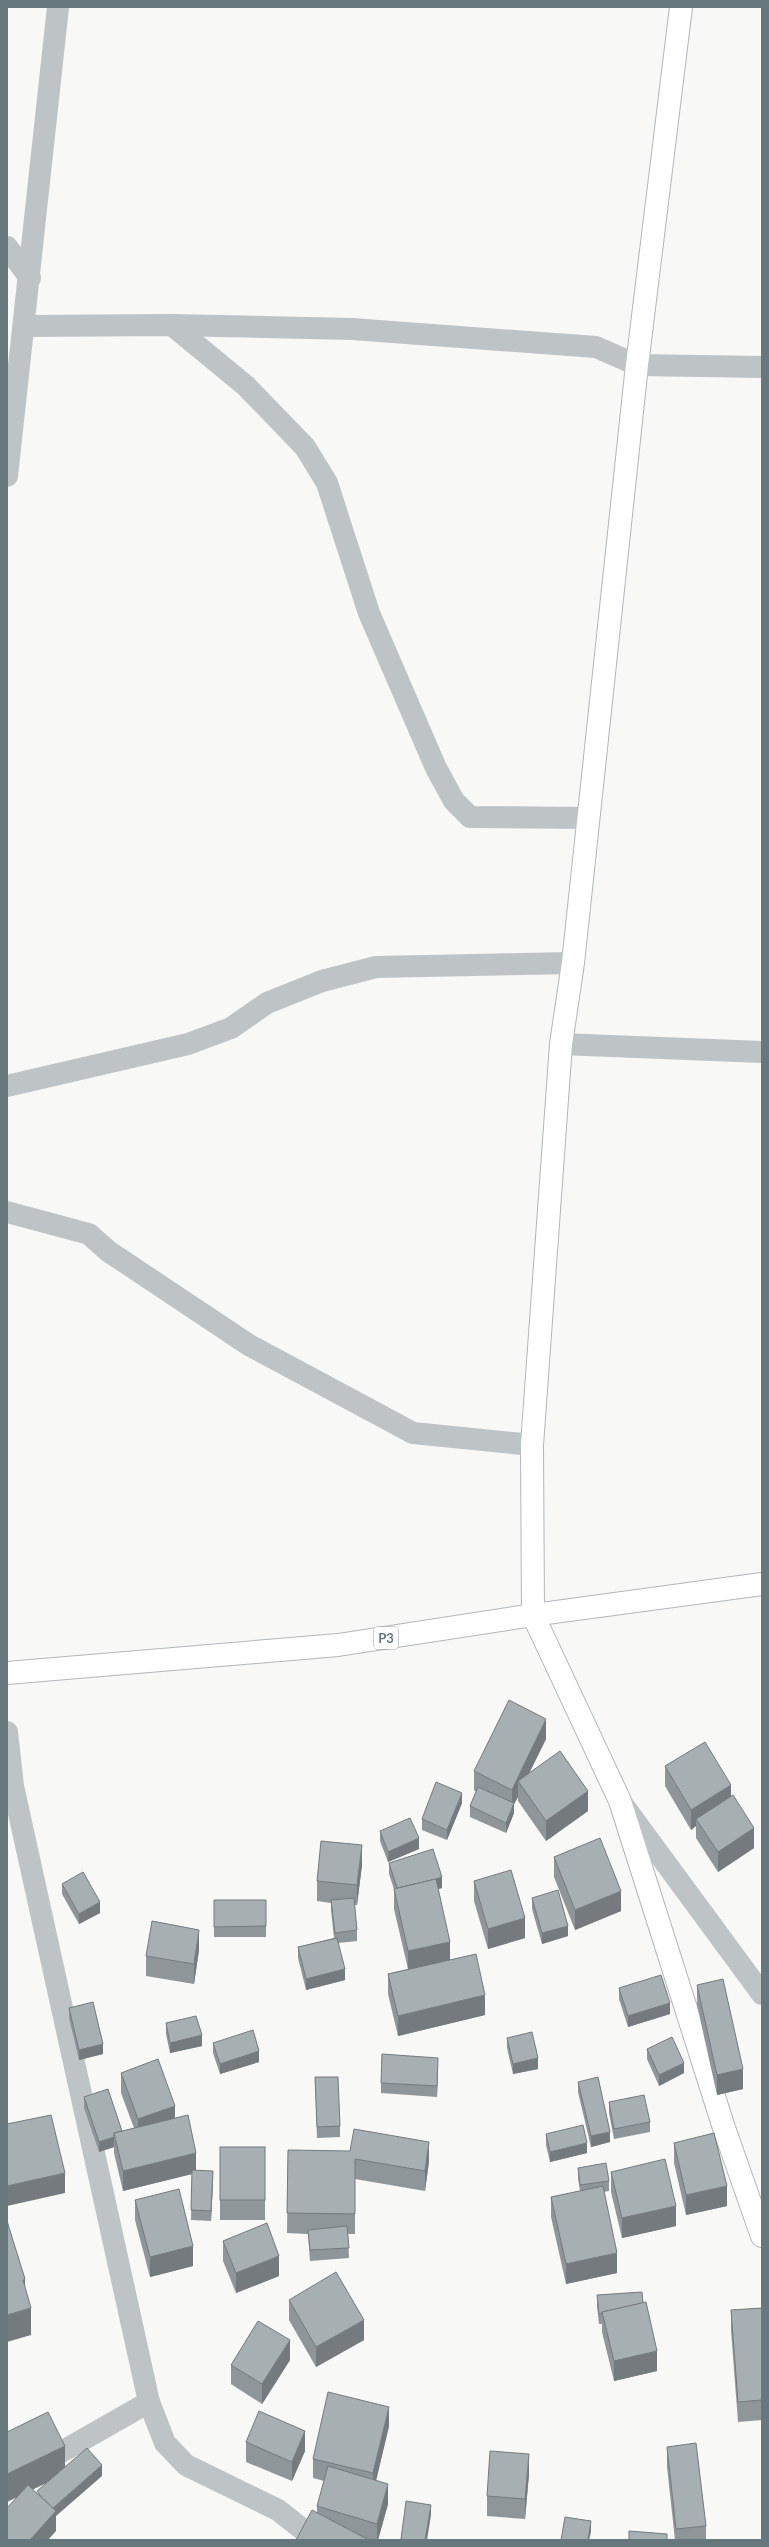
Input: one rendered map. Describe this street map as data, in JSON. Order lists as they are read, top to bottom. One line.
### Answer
{"streets":{"main road":["P3"]}}
